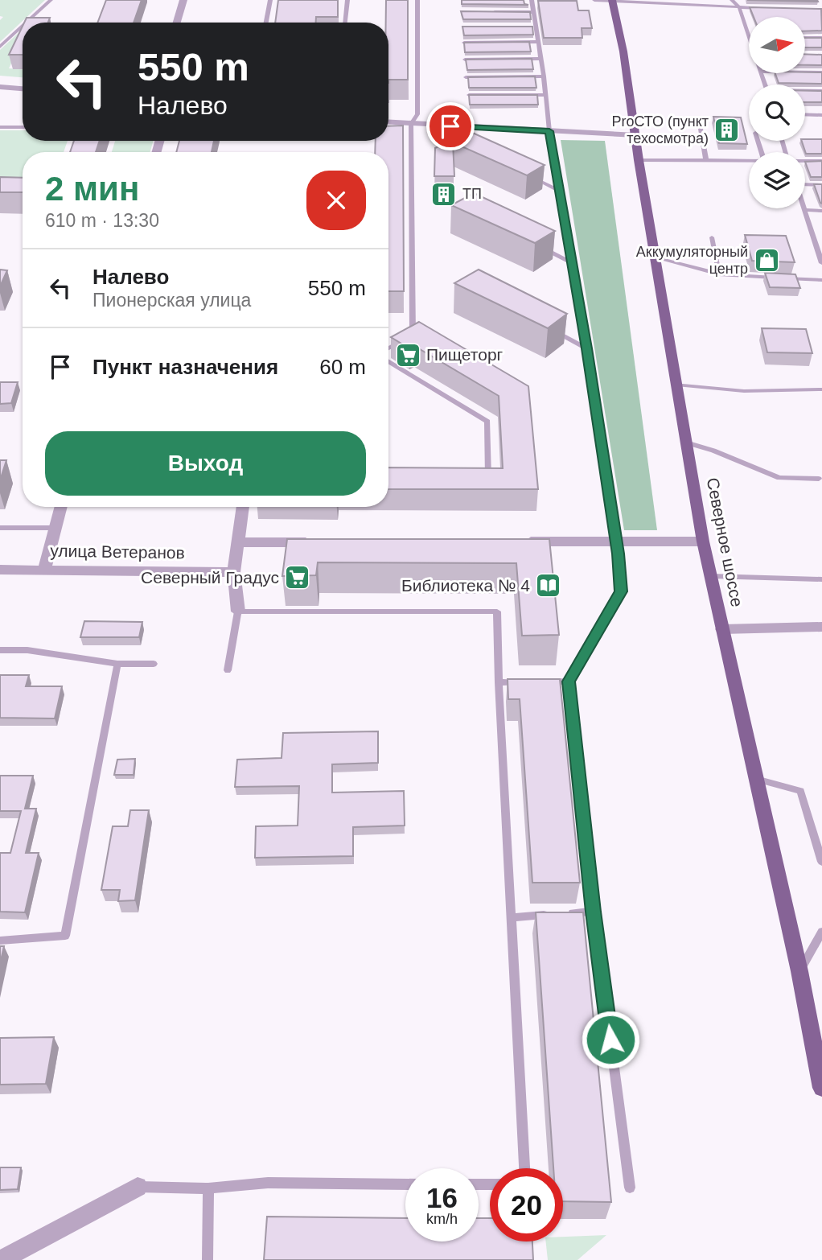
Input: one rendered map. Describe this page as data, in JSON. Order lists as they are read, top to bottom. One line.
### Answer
{"streets":{"main road":["Северное шоссе"],"street":["улица Ветеранов"]},"places":{"building":["ProСТО (пункт техосмотра)","ТП"],"shop":["Аккумуляторный центр"],"supermarket":["Пищеторг","Северный Градус"],"library":["Библиотека № 4"]},"north":"right","page":{"turn":["550 m","Налево"],"heading":["2 мин","610 m · 13:30"],"list":[{"name":"Налево","note":"Пионерская улица","value":"550 m"},{"name":"Пункт назначения","value":"60 m"}],"buttons":"Выход","speed":"16 km/h","limit":"20"}}
